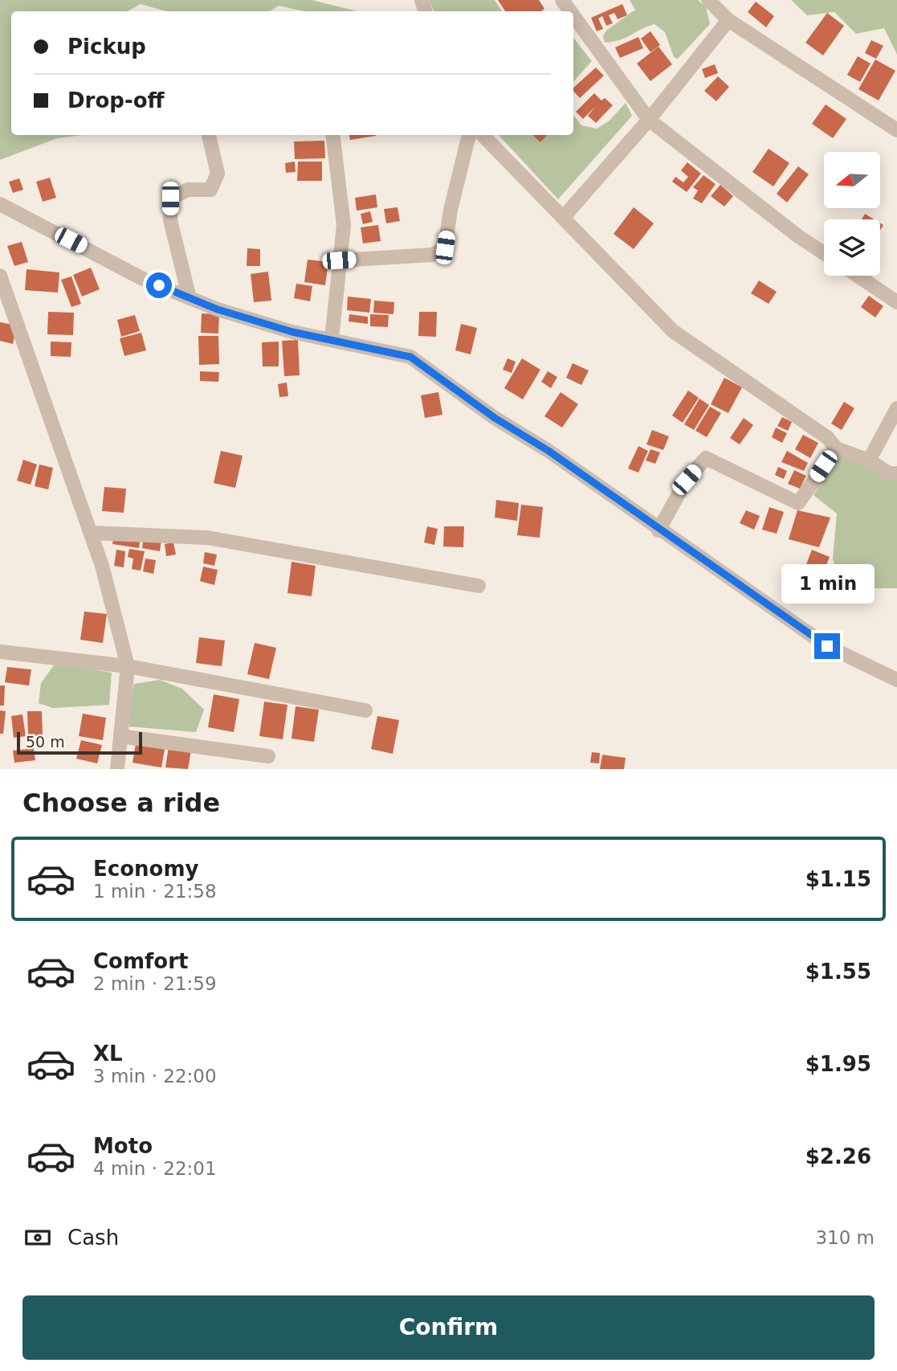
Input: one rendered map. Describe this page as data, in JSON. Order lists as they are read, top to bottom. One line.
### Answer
{"scale_bar":"50 m","north":"left","page":{"banner":["Pickup","Drop-off"],"bubble":"1 min","scale":"50 m","heading":"Choose a ride","list":[{"name":"Economy","note":"1 min · 21:58","value":"$1.15"},{"name":"Comfort","note":"2 min · 21:59","value":"$1.55"},{"name":"XL","note":"3 min · 22:00","value":"$1.95"},{"name":"Moto","note":"4 min · 22:01","value":"$2.26"}],"pay":["Cash","310 m"],"buttons":"Confirm"}}
